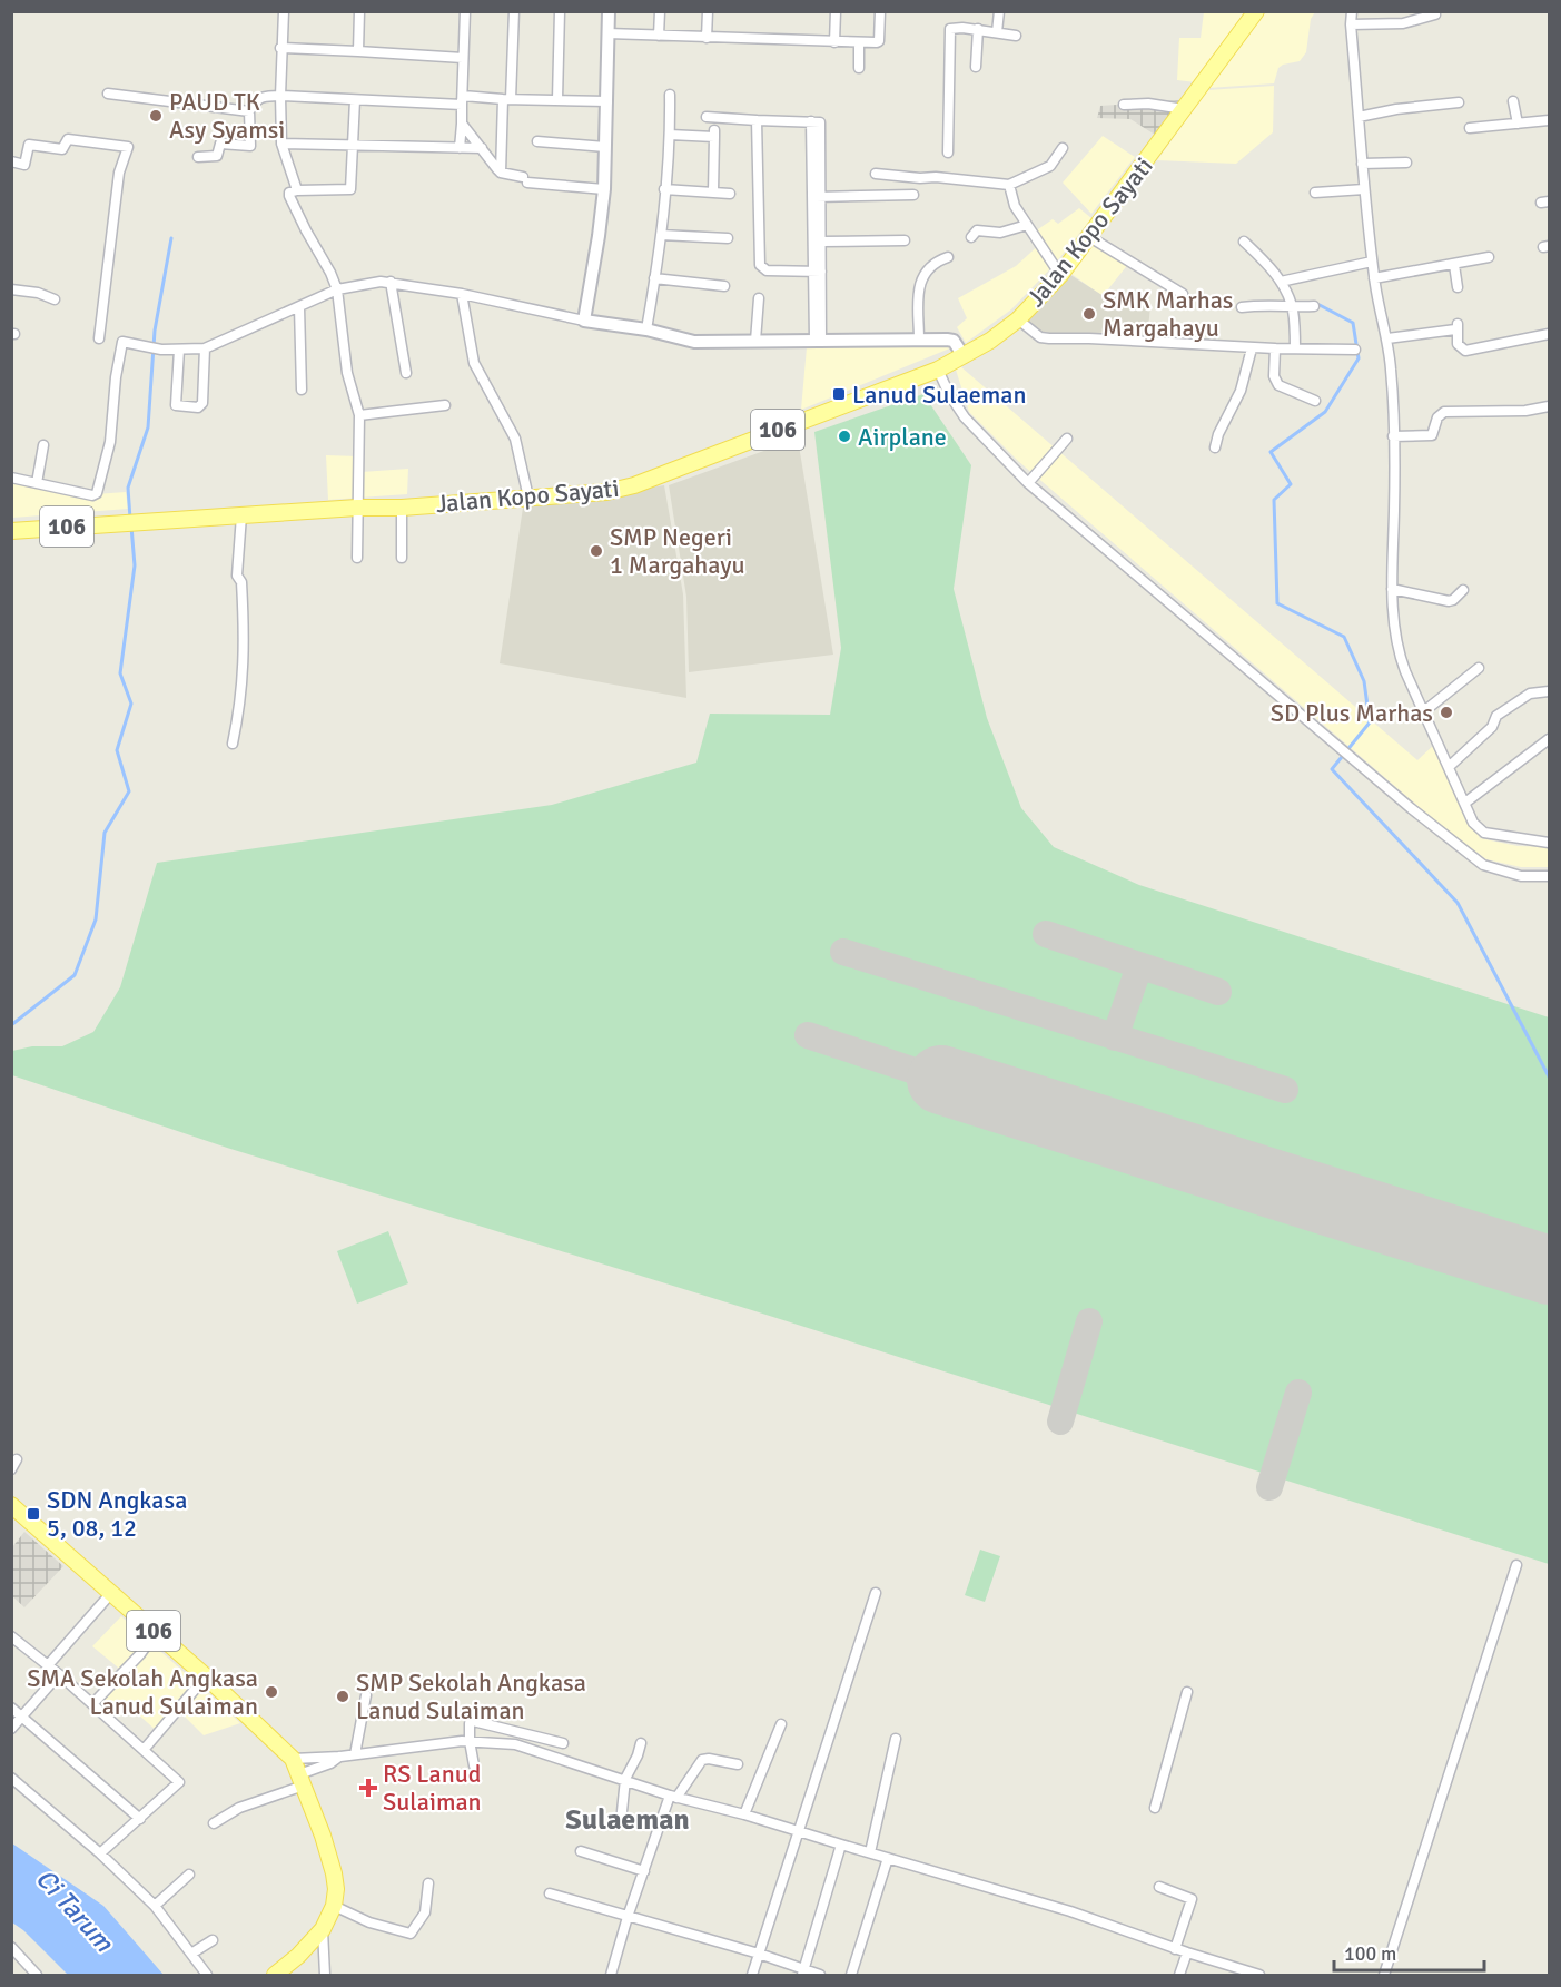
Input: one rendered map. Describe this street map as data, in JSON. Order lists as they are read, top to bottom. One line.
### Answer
{"streets":{"main road":["Jalan Kopo Sayati","106"]},"districts":["Sulaeman"],"water":["Ci Tarum"],"places":{"other":["PAUD TK Asy Syamsi","SMK Marhas Margahayu","Airplane","SMP Negeri 1 Margahayu","SD Plus Marhas","SMA Sekolah Angkasa Lanud Sulaiman","SMP Sekolah Angkasa Lanud Sulaiman"],"transit":["Lanud Sulaeman","SDN Angkasa 5, 08, 12"],"health":["RS Lanud Sulaiman"]},"scale_bar":"100 m"}
